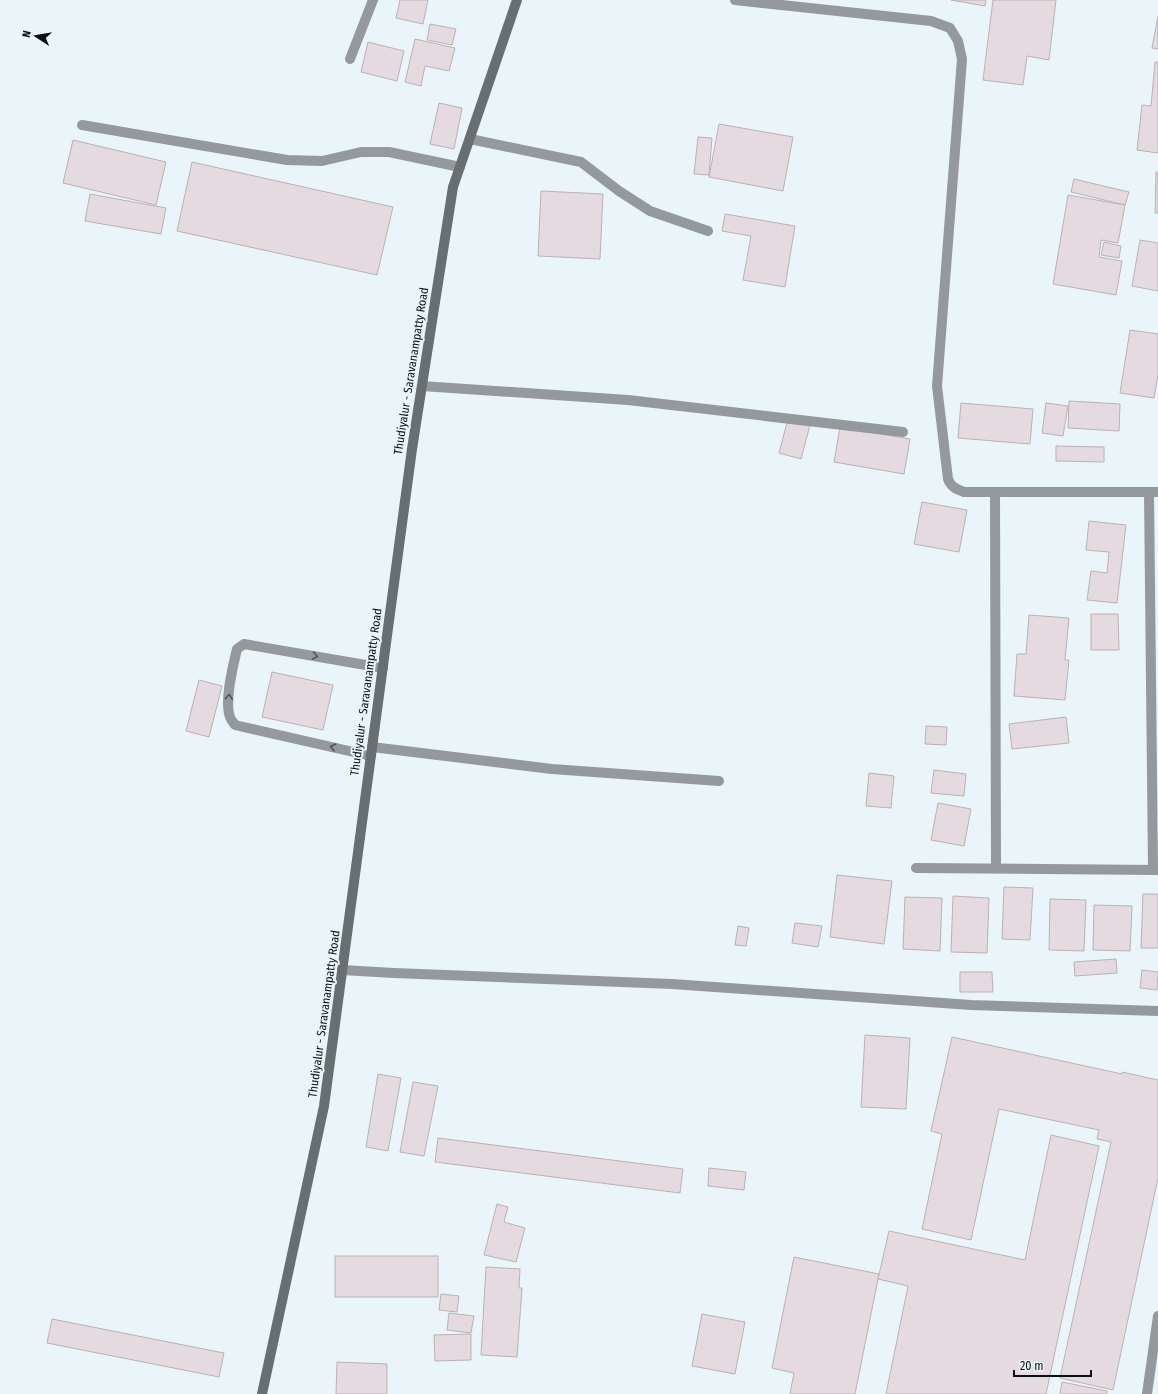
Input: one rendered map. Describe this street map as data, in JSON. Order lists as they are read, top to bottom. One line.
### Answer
{"streets":{"main road":["Thudiyalur - Saravanampatty Road"]},"scale_bar":"20 m","north":"left"}
